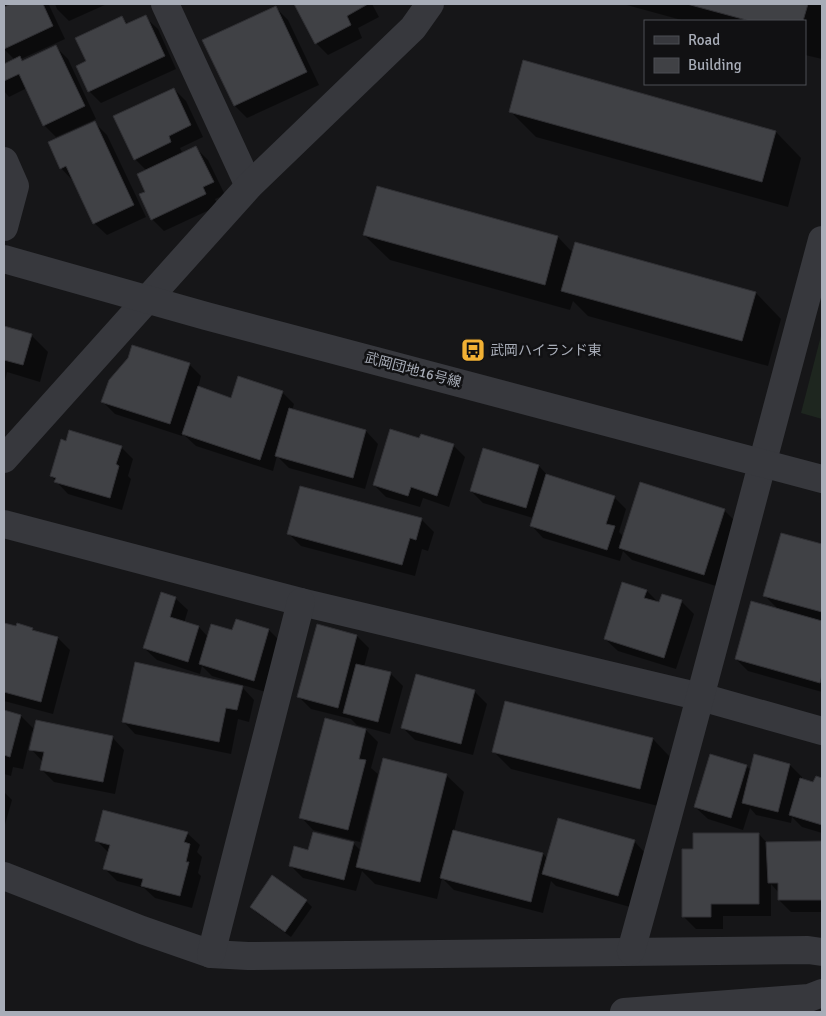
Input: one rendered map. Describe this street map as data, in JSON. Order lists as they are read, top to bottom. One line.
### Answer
{"streets":{"street":["武岡団地16号線"]},"places":{"bus stop":["武岡ハイランド東"]},"legend":["Road","Building"]}
